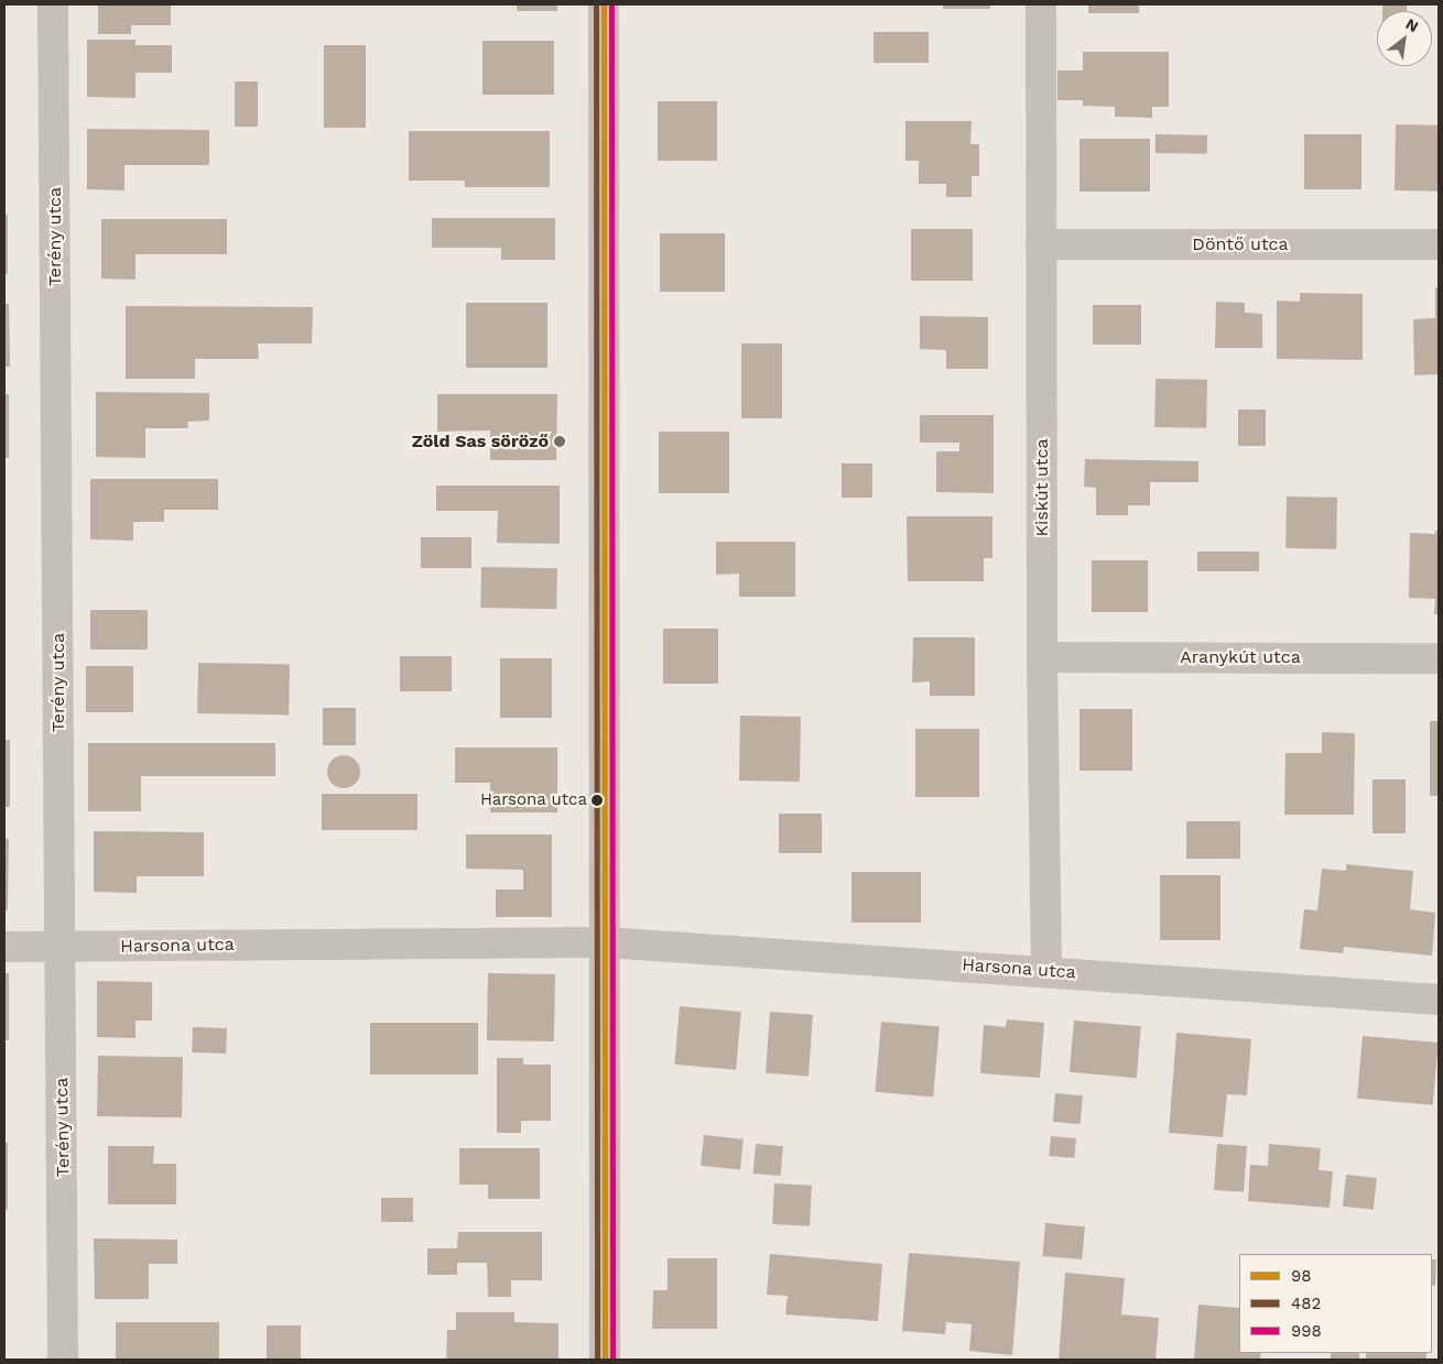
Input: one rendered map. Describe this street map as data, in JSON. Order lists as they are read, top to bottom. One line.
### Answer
{"streets":{"street":["Terény utca","Döntő utca","Kiskút utca","Aranykút utca","Harsona utca"]},"crossings":[["Terény utca","Harsona utca"],["Döntő utca","Kiskút utca"],["Kiskút utca","Aranykút utca"],["Kiskút utca","Harsona utca"]],"places":["Zöld Sas söröző","Harsona utca"],"lines":["transit line 98","transit line 482","transit line 998"],"legend":["98","482","998"],"north":"top right"}
